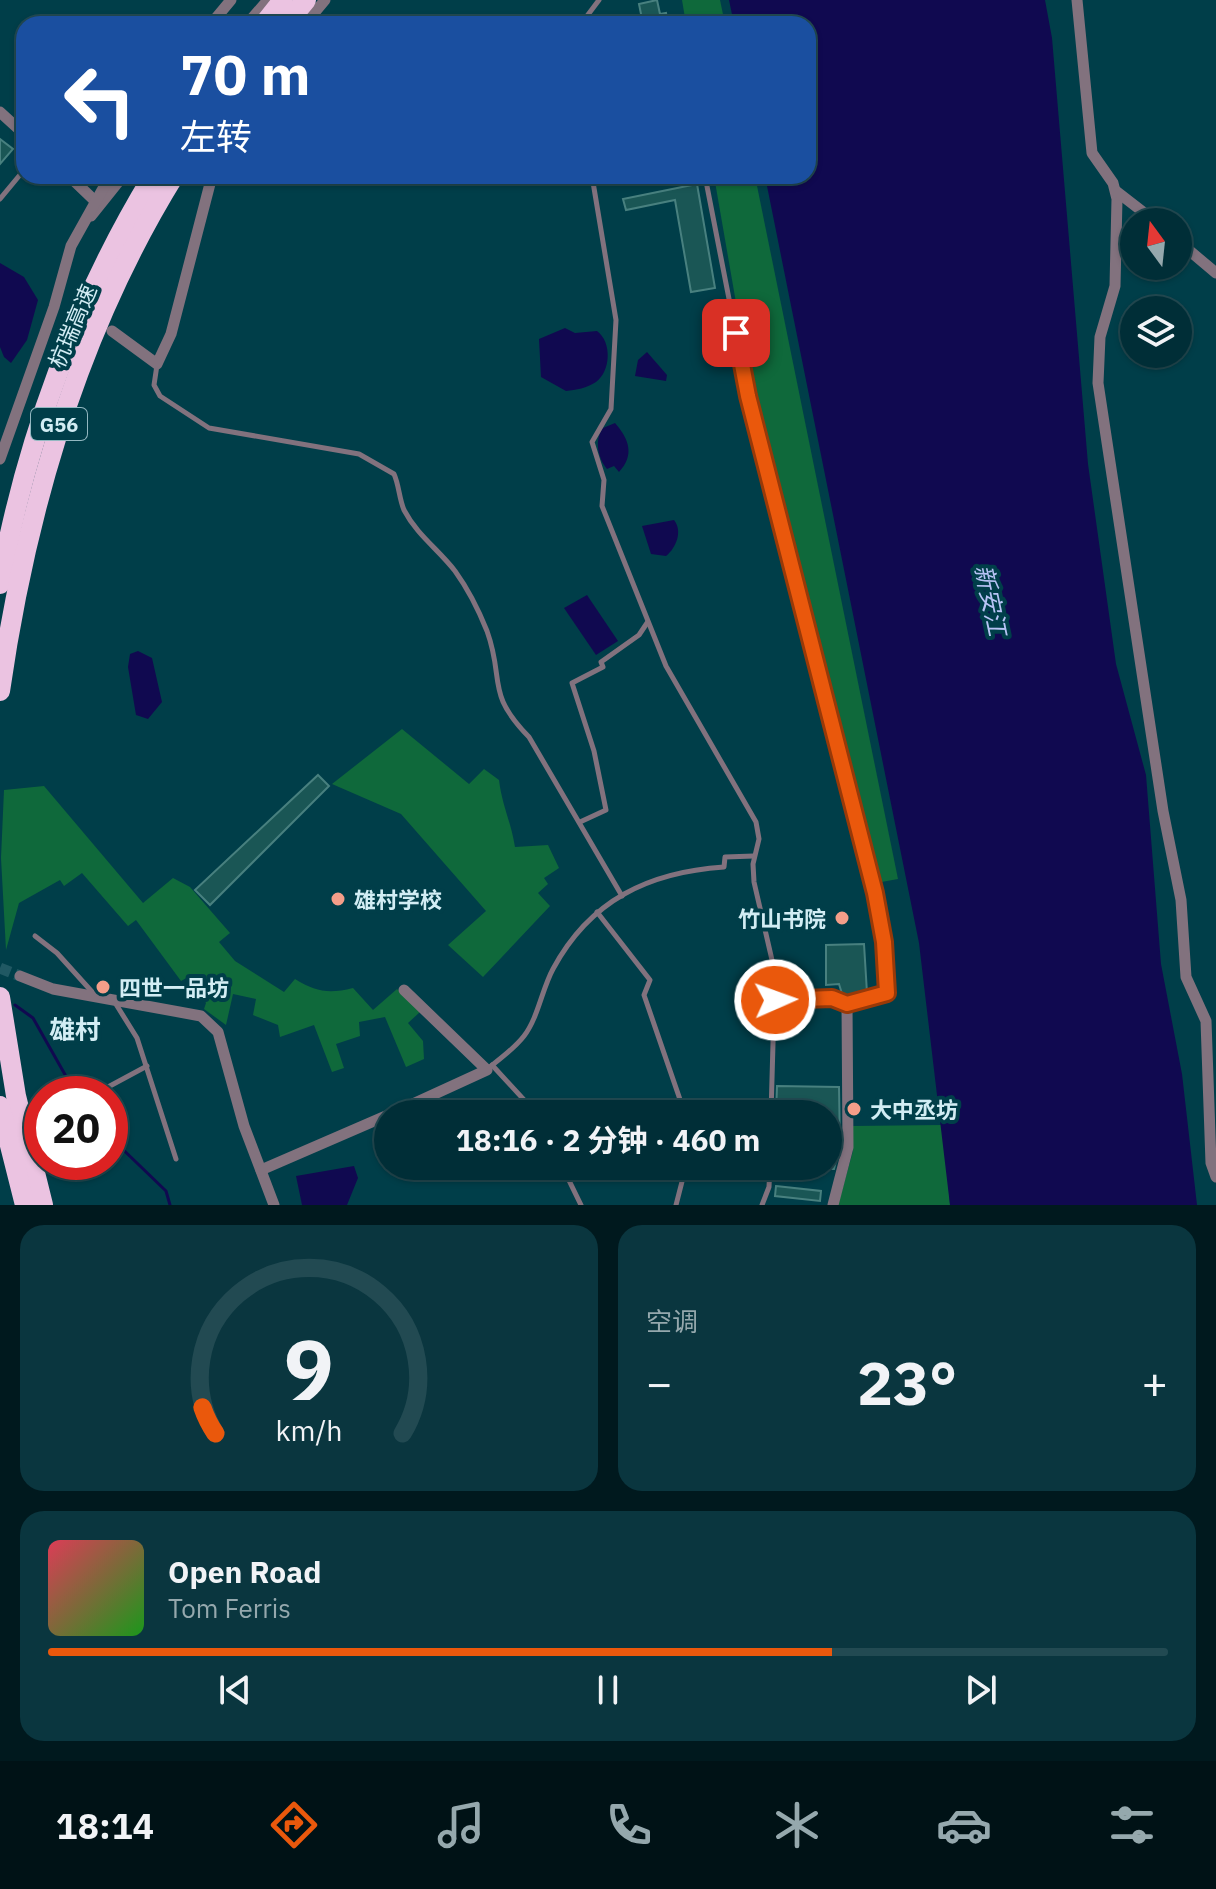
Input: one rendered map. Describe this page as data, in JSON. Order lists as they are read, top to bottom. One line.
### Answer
{"streets":{"highway":["杭瑞高速","G56"]},"districts":["雄村"],"water":["新安江"],"places":["雄村学校","竹山书院","四世一品坊","大中丞坊"],"north":"top","page":{"turn":["70 m","左转"],"limit":"20","trip":"18:16 · 2 分钟 · 460 m","tile":"空调","heat":["−","23°","+"],"song":["Open Road","Tom Ferris"],"tabs":"18:14","gauge":["9","km/h"]}}
